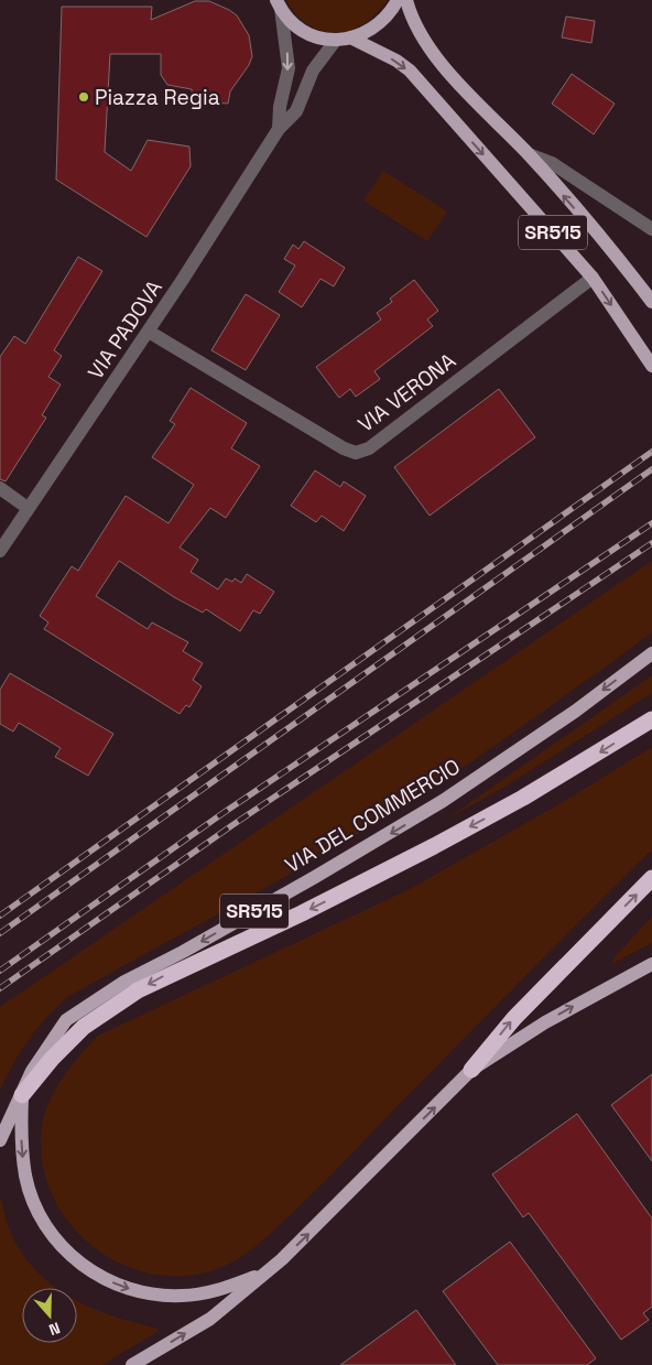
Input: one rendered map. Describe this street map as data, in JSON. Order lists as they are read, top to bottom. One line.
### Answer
{"streets":{"highway":["VIA DEL COMMERCIO"],"main road":["SR515","VIA PADOVA"],"street":["VIA VERONA"]},"crossings":[["SR515","VIA PADOVA"],["SR515","VIA VERONA"],["VIA PADOVA","VIA VERONA"]],"places":["Piazza Regia"],"north":"bottom"}
